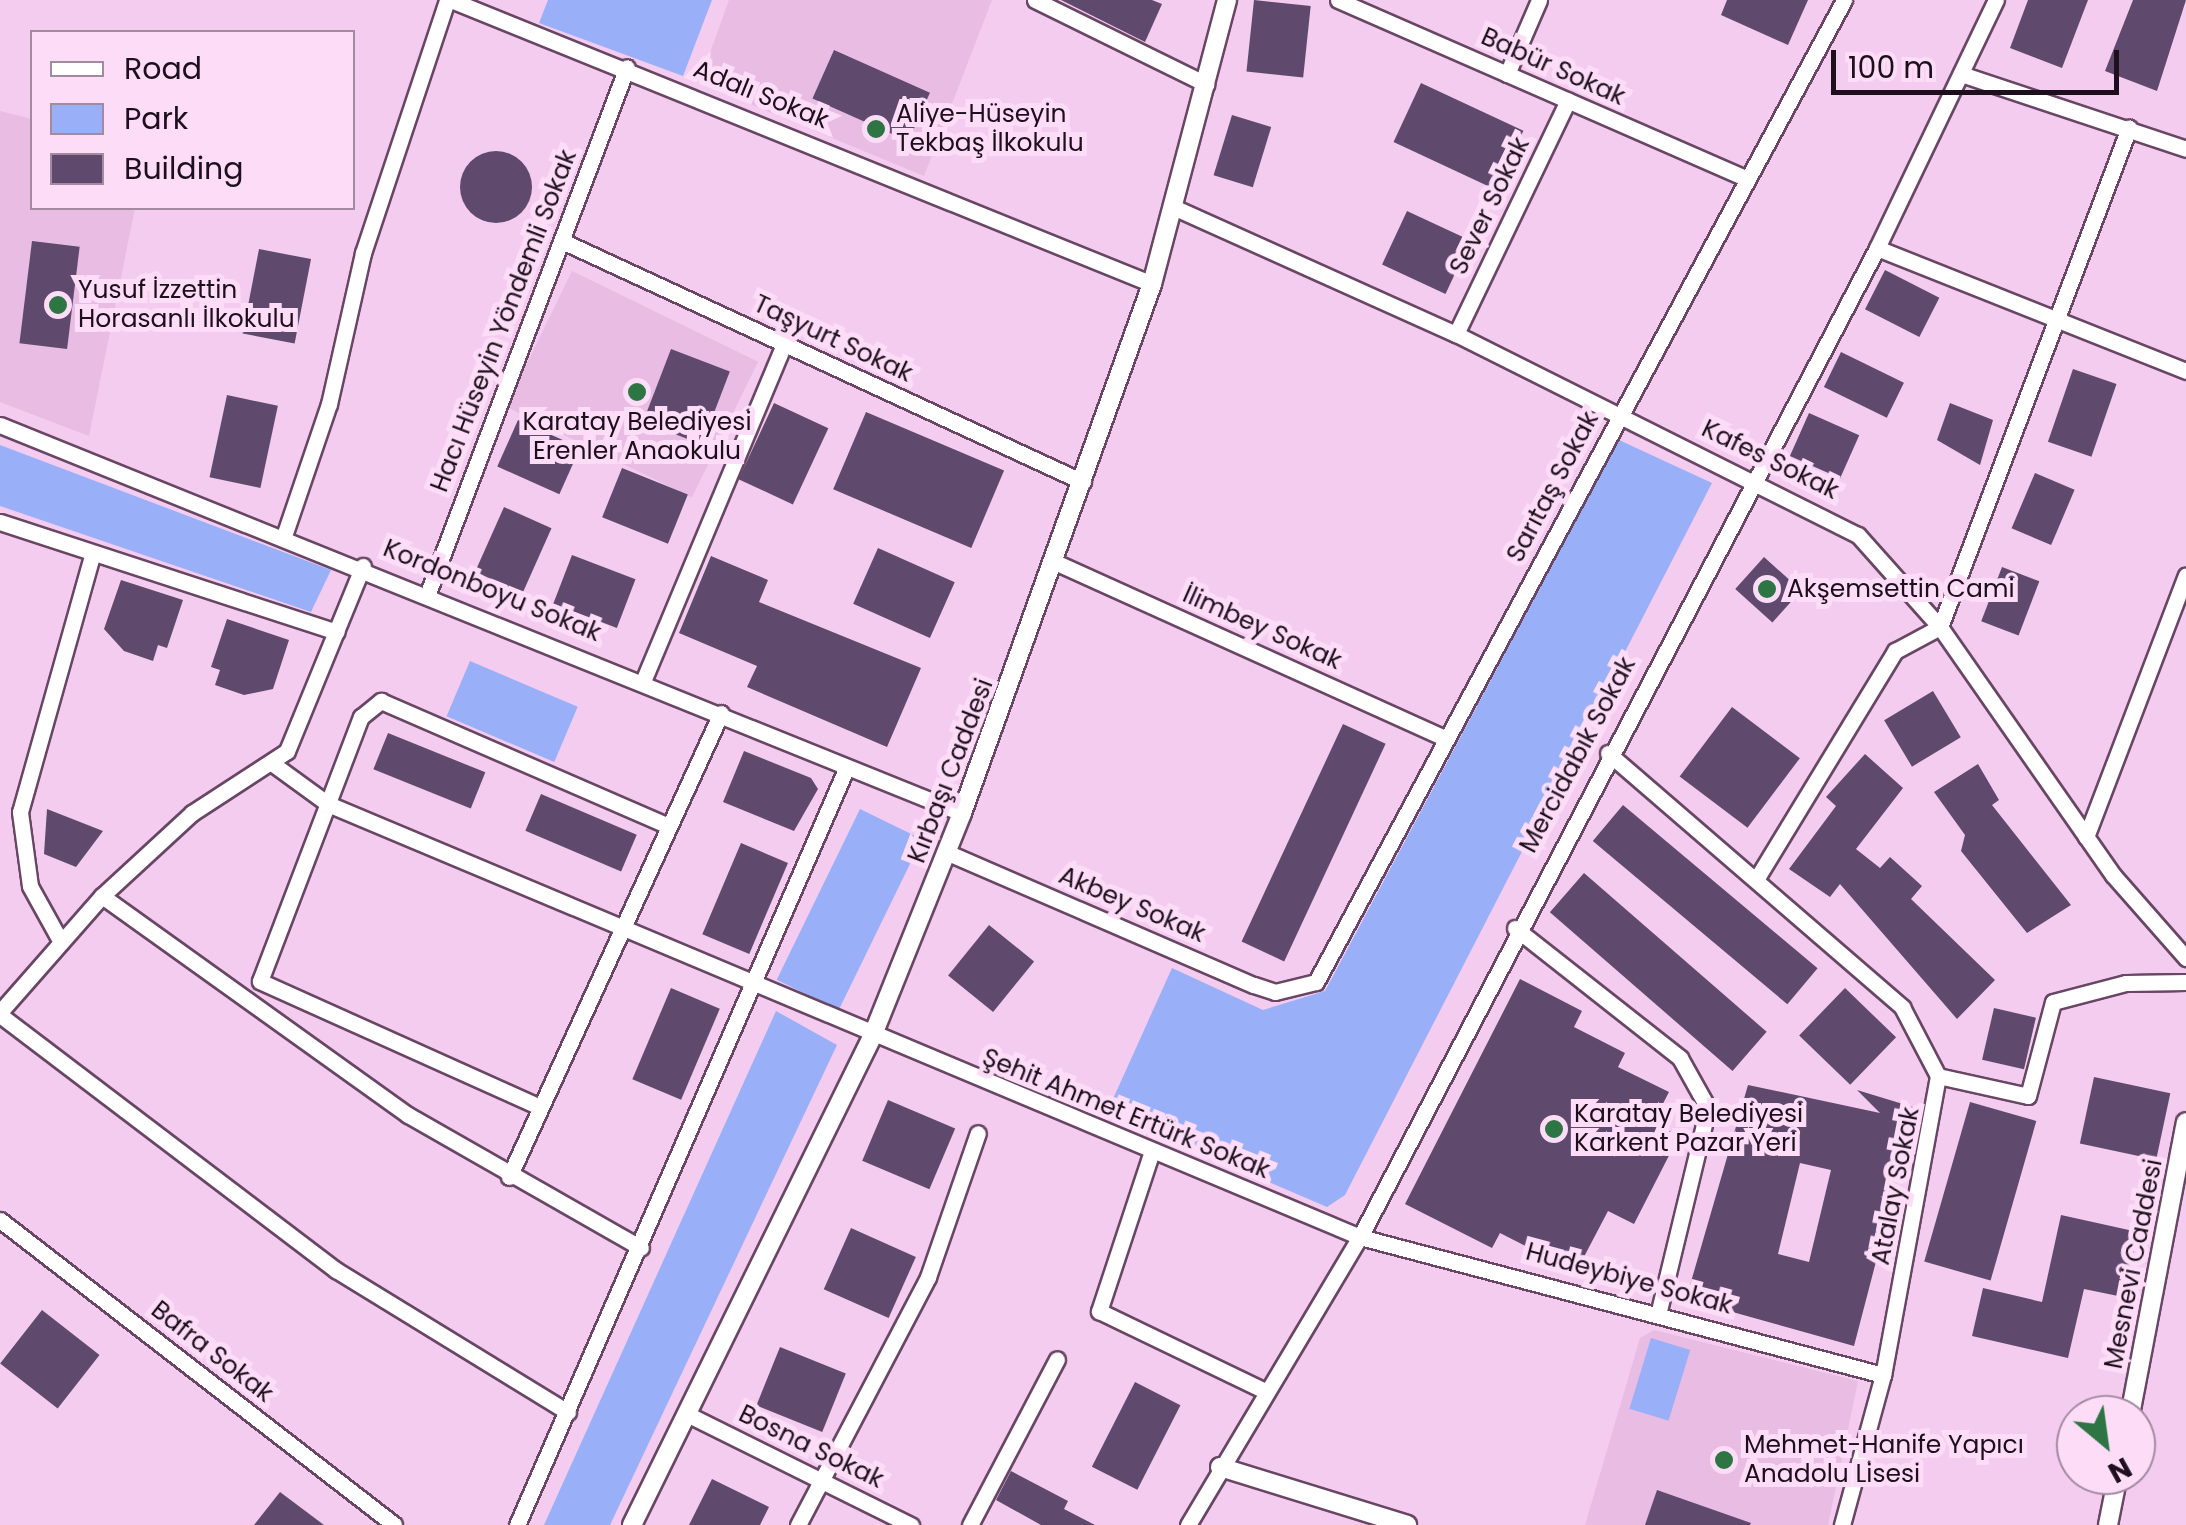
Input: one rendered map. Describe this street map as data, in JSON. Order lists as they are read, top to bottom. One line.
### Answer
{"streets":{"street":["Babür Sokak","Adalı Sokak","Sever Sokak","Hacı Hüseyin Yöndemli Sokak","Taşyurt Sokak","Kafes Sokak","Sarıtaş Sokak","Kordonboyu Sokak","İlimbey Sokak","Mercidabık Sokak","Kırbaşı Caddesi","Akbey Sokak","Şehit Ahmet Ertürk Sokak","Atalay Sokak","Mesnevi Caddesi","Hudeybiye Sokak","Bafra Sokak","Bosna Sokak"]},"crossings":[["Babür Sokak","Sever Sokak"],["Babür Sokak","Sarıtaş Sokak"],["Adalı Sokak","Hacı Hüseyin Yöndemli Sokak"],["Adalı Sokak","Kırbaşı Caddesi"],["Sever Sokak","Kafes Sokak"],["Hacı Hüseyin Yöndemli Sokak","Taşyurt Sokak"],["Hacı Hüseyin Yöndemli Sokak","Kordonboyu Sokak"],["Taşyurt Sokak","Kırbaşı Caddesi"],["Kafes Sokak","Sarıtaş Sokak"],["Kafes Sokak","Mercidabık Sokak"],["Kafes Sokak","Kırbaşı Caddesi"],["Sarıtaş Sokak","İlimbey Sokak"],["Sarıtaş Sokak","Akbey Sokak"],["Kordonboyu Sokak","Kırbaşı Caddesi"],["İlimbey Sokak","Kırbaşı Caddesi"],["Mercidabık Sokak","Şehit Ahmet Ertürk Sokak"],["Mercidabık Sokak","Atalay Sokak"],["Mercidabık Sokak","Hudeybiye Sokak"],["Kırbaşı Caddesi","Akbey Sokak"],["Kırbaşı Caddesi","Şehit Ahmet Ertürk Sokak"],["Kırbaşı Caddesi","Bosna Sokak"],["Şehit Ahmet Ertürk Sokak","Hudeybiye Sokak"],["Atalay Sokak","Hudeybiye Sokak"]],"places":["Aliye-Hüseyin Tekbaş İlkokulu","Yusuf İzzettin Horasanlı İlkokulu","Karatay Belediyesi Erenler Anaokulu","Akşemsettin Cami","Karatay Belediyesi Karkent Pazar Yeri","Mehmet-Hanife Yapıcı Anadolu Lisesi"],"legend":["Road","Park","Building"],"scale_bar":"100 m","north":"bottom right"}
